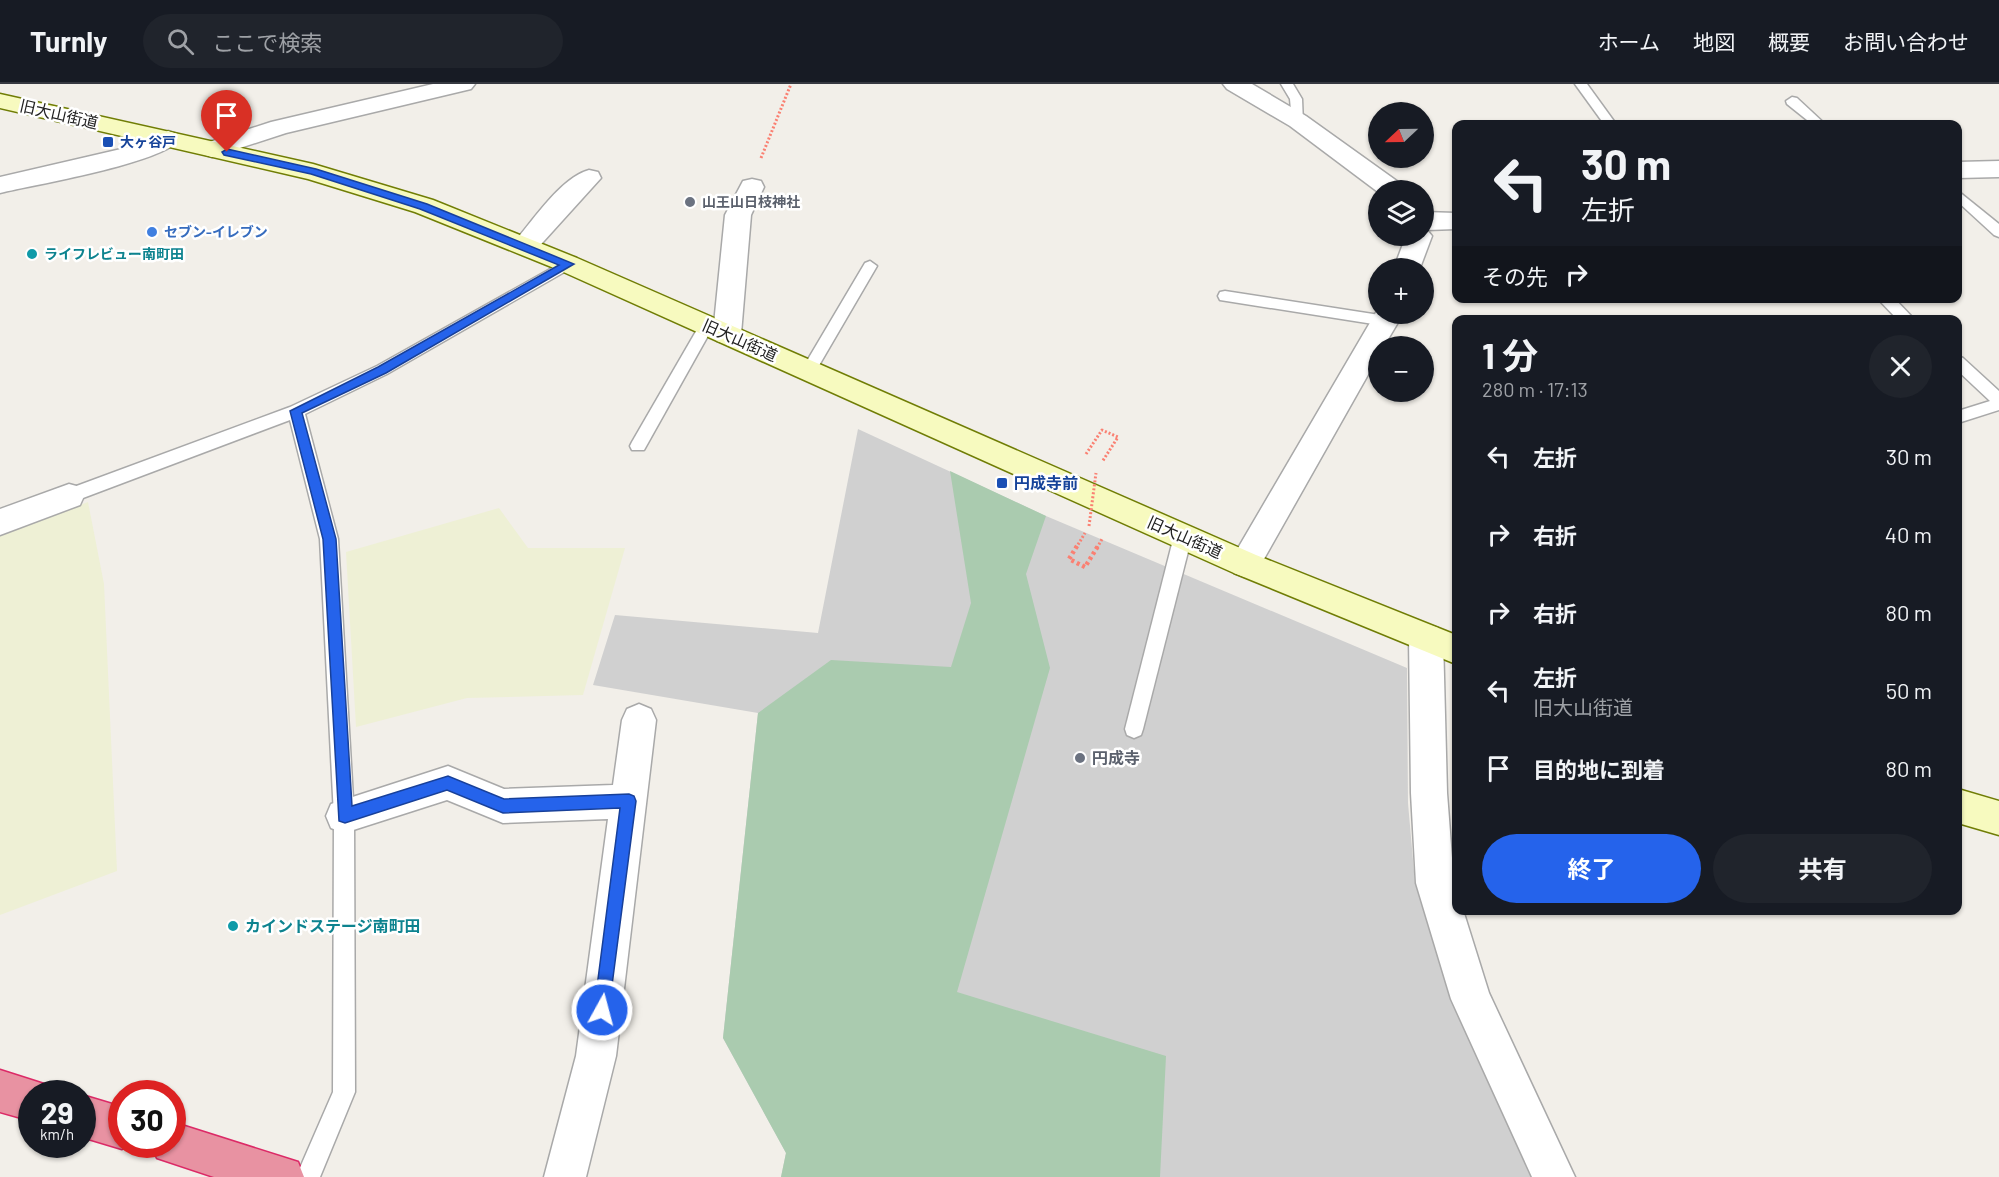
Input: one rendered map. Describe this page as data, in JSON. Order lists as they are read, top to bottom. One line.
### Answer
{"streets":{"street":["旧大山街道"]},"places":{"transit":["大ヶ谷戸","円成寺前"],"other":["山王山日枝神社","セブン-イレブン","ライフレビュー南町田","円成寺","カインドステージ南町田"]},"north":"left","page":{"header":"Turnly","search":"ここで検索","nav":["ホーム","地図","概要","お問い合わせ"],"map_buttons":["+","−"],"turn":["30 m","左折"],"then":"その先","heading":["1 分","280 m · 17:13"],"list":[{"name":"左折","value":"30 m"},{"name":"右折","value":"40 m"},{"name":"右折","value":"80 m"},{"name":"左折","note":"旧大山街道","value":"50 m"},{"name":"目的地に到着","value":"80 m"}],"buttons":["終了","共有"],"speed":"29 km/h","limit":"30"}}
